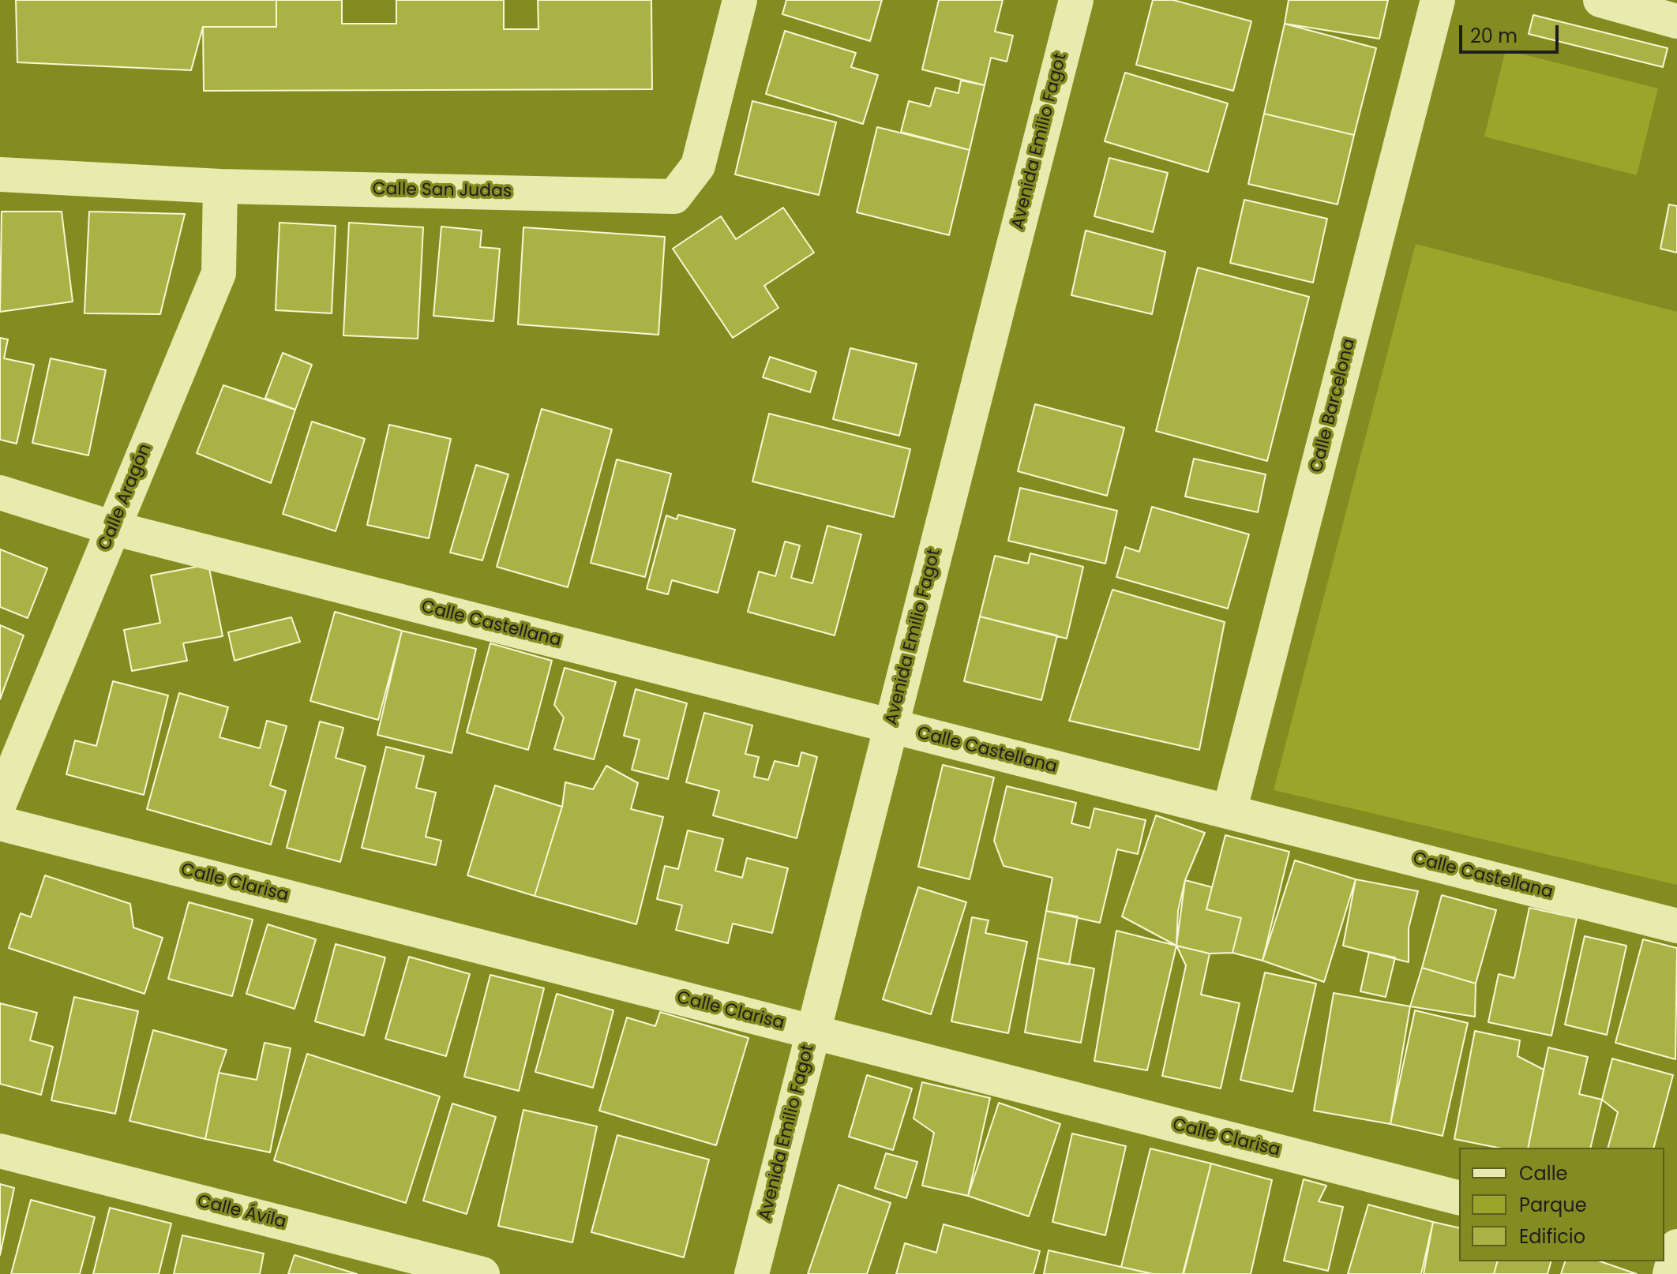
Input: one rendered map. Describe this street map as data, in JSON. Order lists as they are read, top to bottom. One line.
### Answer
{"streets":{"street":["Avenida Emilio Fagot","Calle San Judas","Calle Barcelona","Calle Aragón","Calle Castellana","Calle Clarisa","Calle Ávila"]},"crossings":[["Avenida Emilio Fagot","Calle Castellana"],["Avenida Emilio Fagot","Calle Clarisa"],["Calle San Judas","Calle Aragón"],["Calle Barcelona","Calle Castellana"],["Calle Aragón","Calle Castellana"]],"legend":["Calle","Parque","Edificio"],"scale_bar":"20 m"}
